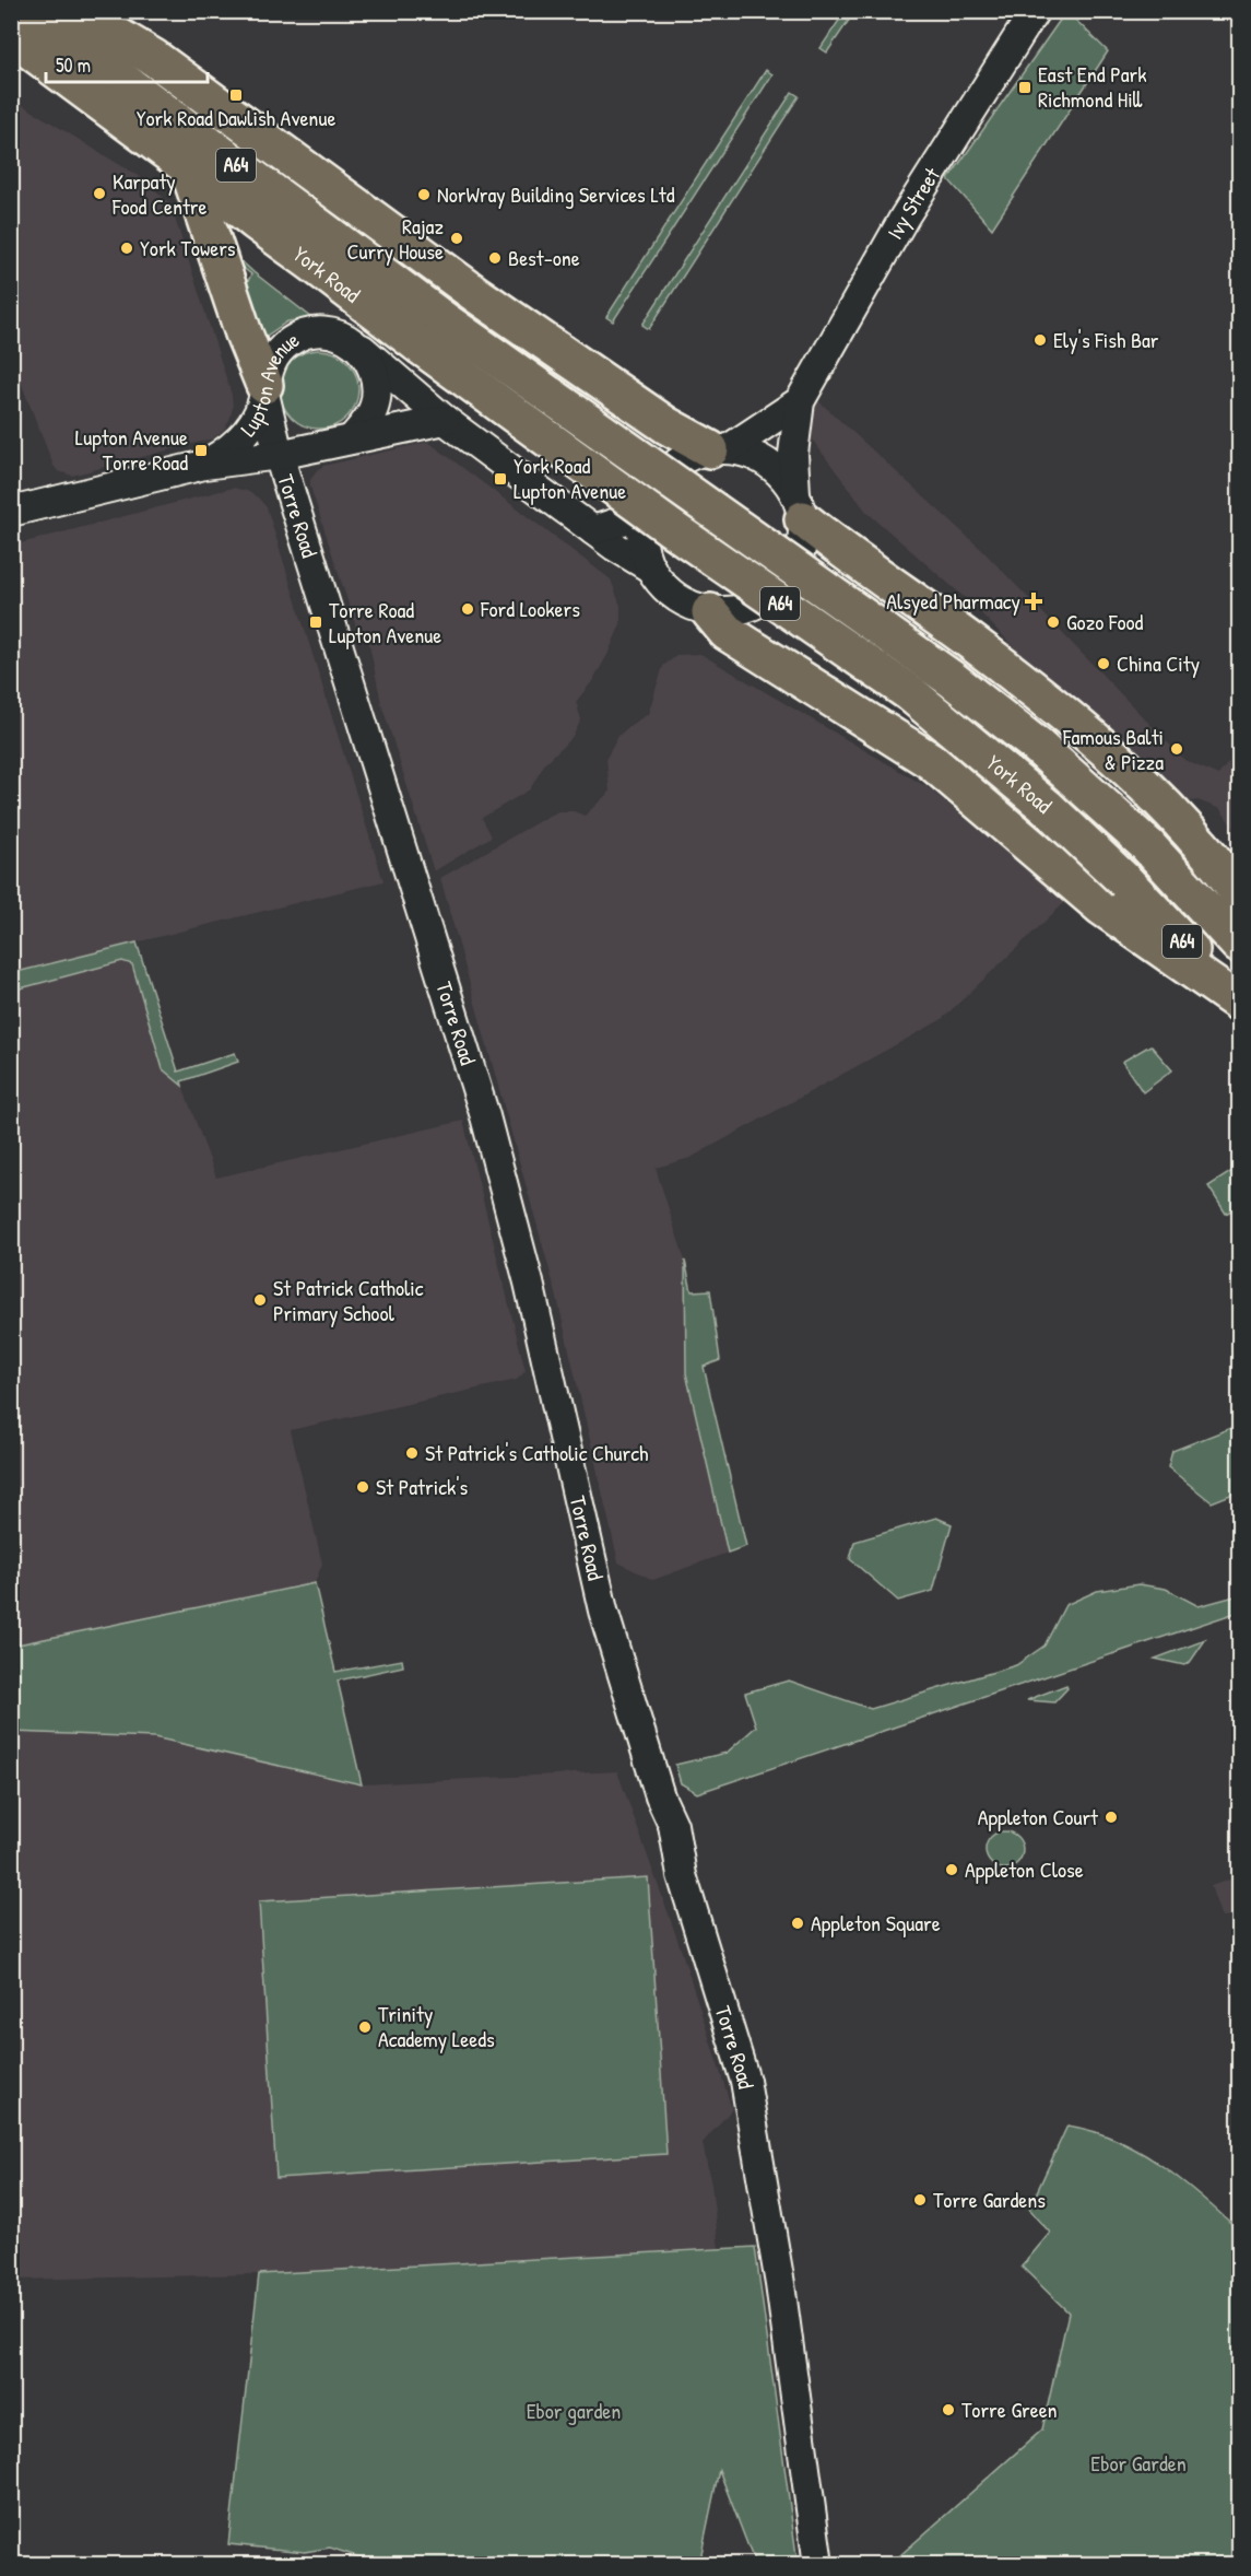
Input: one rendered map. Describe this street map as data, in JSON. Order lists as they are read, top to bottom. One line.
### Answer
{"streets":{"highway":["A64","York Road"],"street":["Ivy Street","Lupton Avenue","Torre Road"]},"crossings":[["A64","York Road"],["A64","Lupton Avenue"],["A64","Torre Road"],["Lupton Avenue","Torre Road"]],"parks":["Ebor garden","Ebor Garden"],"places":{"transit":["East End Park Richmond Hill","York Road Dawlish Avenue","Lupton Avenue Torre Road","York Road Lupton Avenue","Torre Road Lupton Avenue"],"other":["Karpaty Food Centre","NorWray Building Services Ltd","Rajaz Curry House","York Towers","Best-one","Ely's Fish Bar","Ford Lookers","Gozo Food","China City","Famous Balti & Pizza","St Patrick Catholic Primary School","St Patrick's Catholic Church","St Patrick's","Appleton Court","Appleton Close","Appleton Square","Trinity Academy Leeds","Torre Gardens","Torre Green"],"health":["Alsyed Pharmacy"]},"scale_bar":"50 m"}
